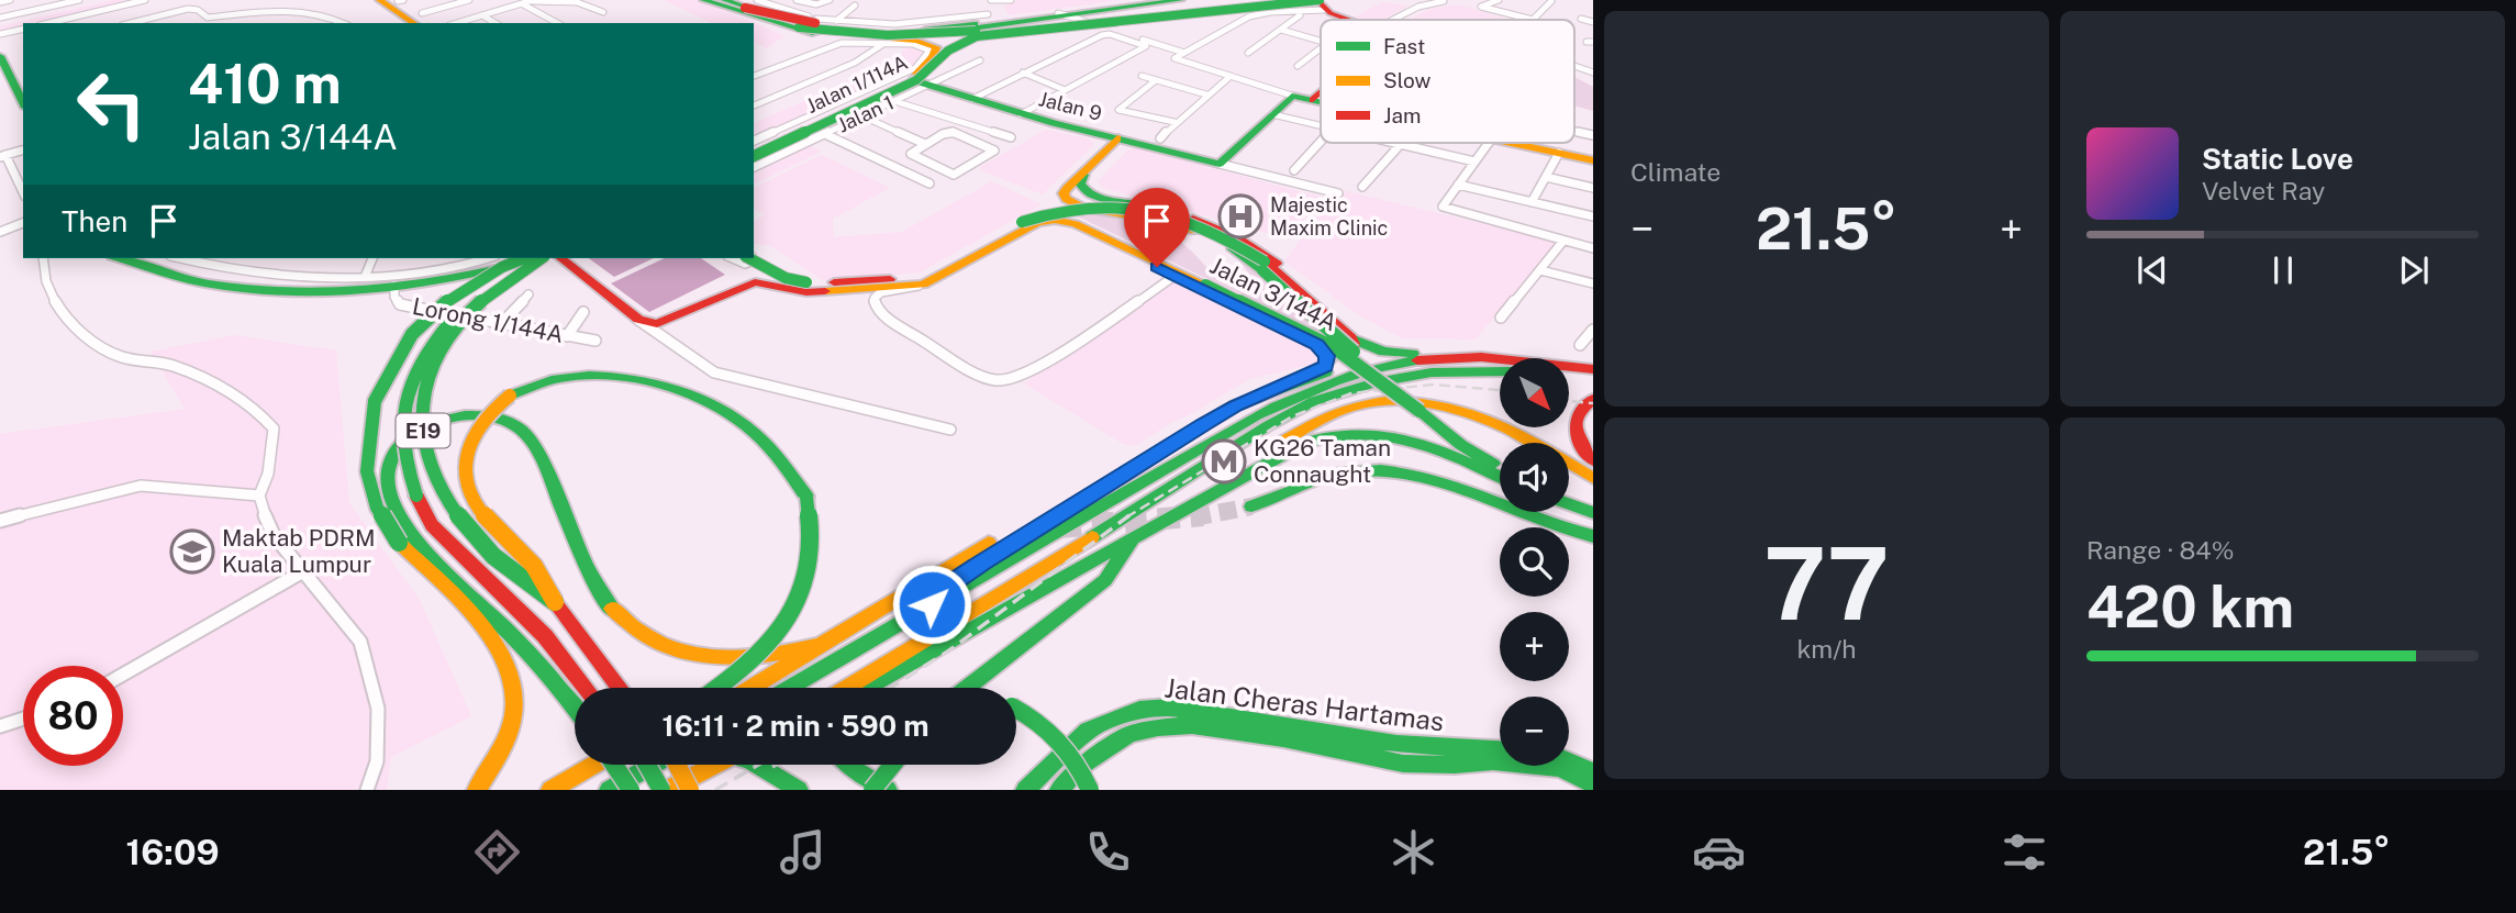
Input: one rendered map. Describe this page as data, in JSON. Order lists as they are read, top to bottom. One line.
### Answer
{"streets":{"main road":["Jalan 1/114A","Jalan 9","Jalan 3/144A","E19","Jalan Cheras Hartamas"],"street":["Jalan 1","Lorong 1/144A"]},"crossings":[["Jalan 1/114A","Jalan 9"],["Jalan 9","Jalan 1"]],"places":{"hospital":["Majestic Maxim Clinic"],"metro station":["KG26 Taman Connaught"],"school or university":["Maktab PDRM Kuala Lumpur"]},"legend":["Fast","Slow","Jam"],"north":"bottom right","page":{"tile":["Climate",["77","km/h"],["Range · 84%","420 km"]],"turn":["410 m","Jalan 3/144A"],"song":["Static Love","Velvet Ray"],"then":"Then","heat":["−","21.5°","+"],"map_buttons":["+","−"],"limit":"80","trip":"16:11 · 2 min · 590 m","tabs":["16:09","21.5°"]}}
